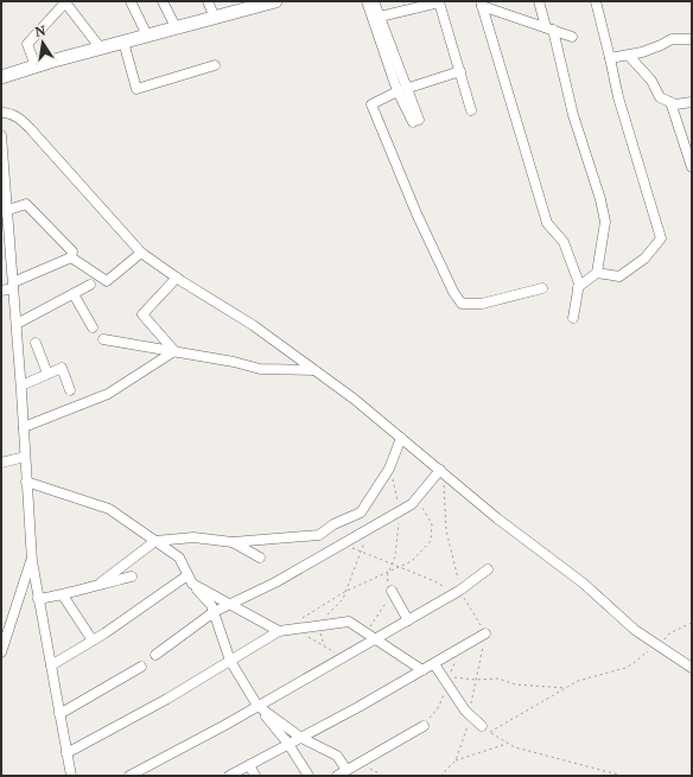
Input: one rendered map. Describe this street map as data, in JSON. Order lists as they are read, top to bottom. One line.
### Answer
{"north":"top"}
